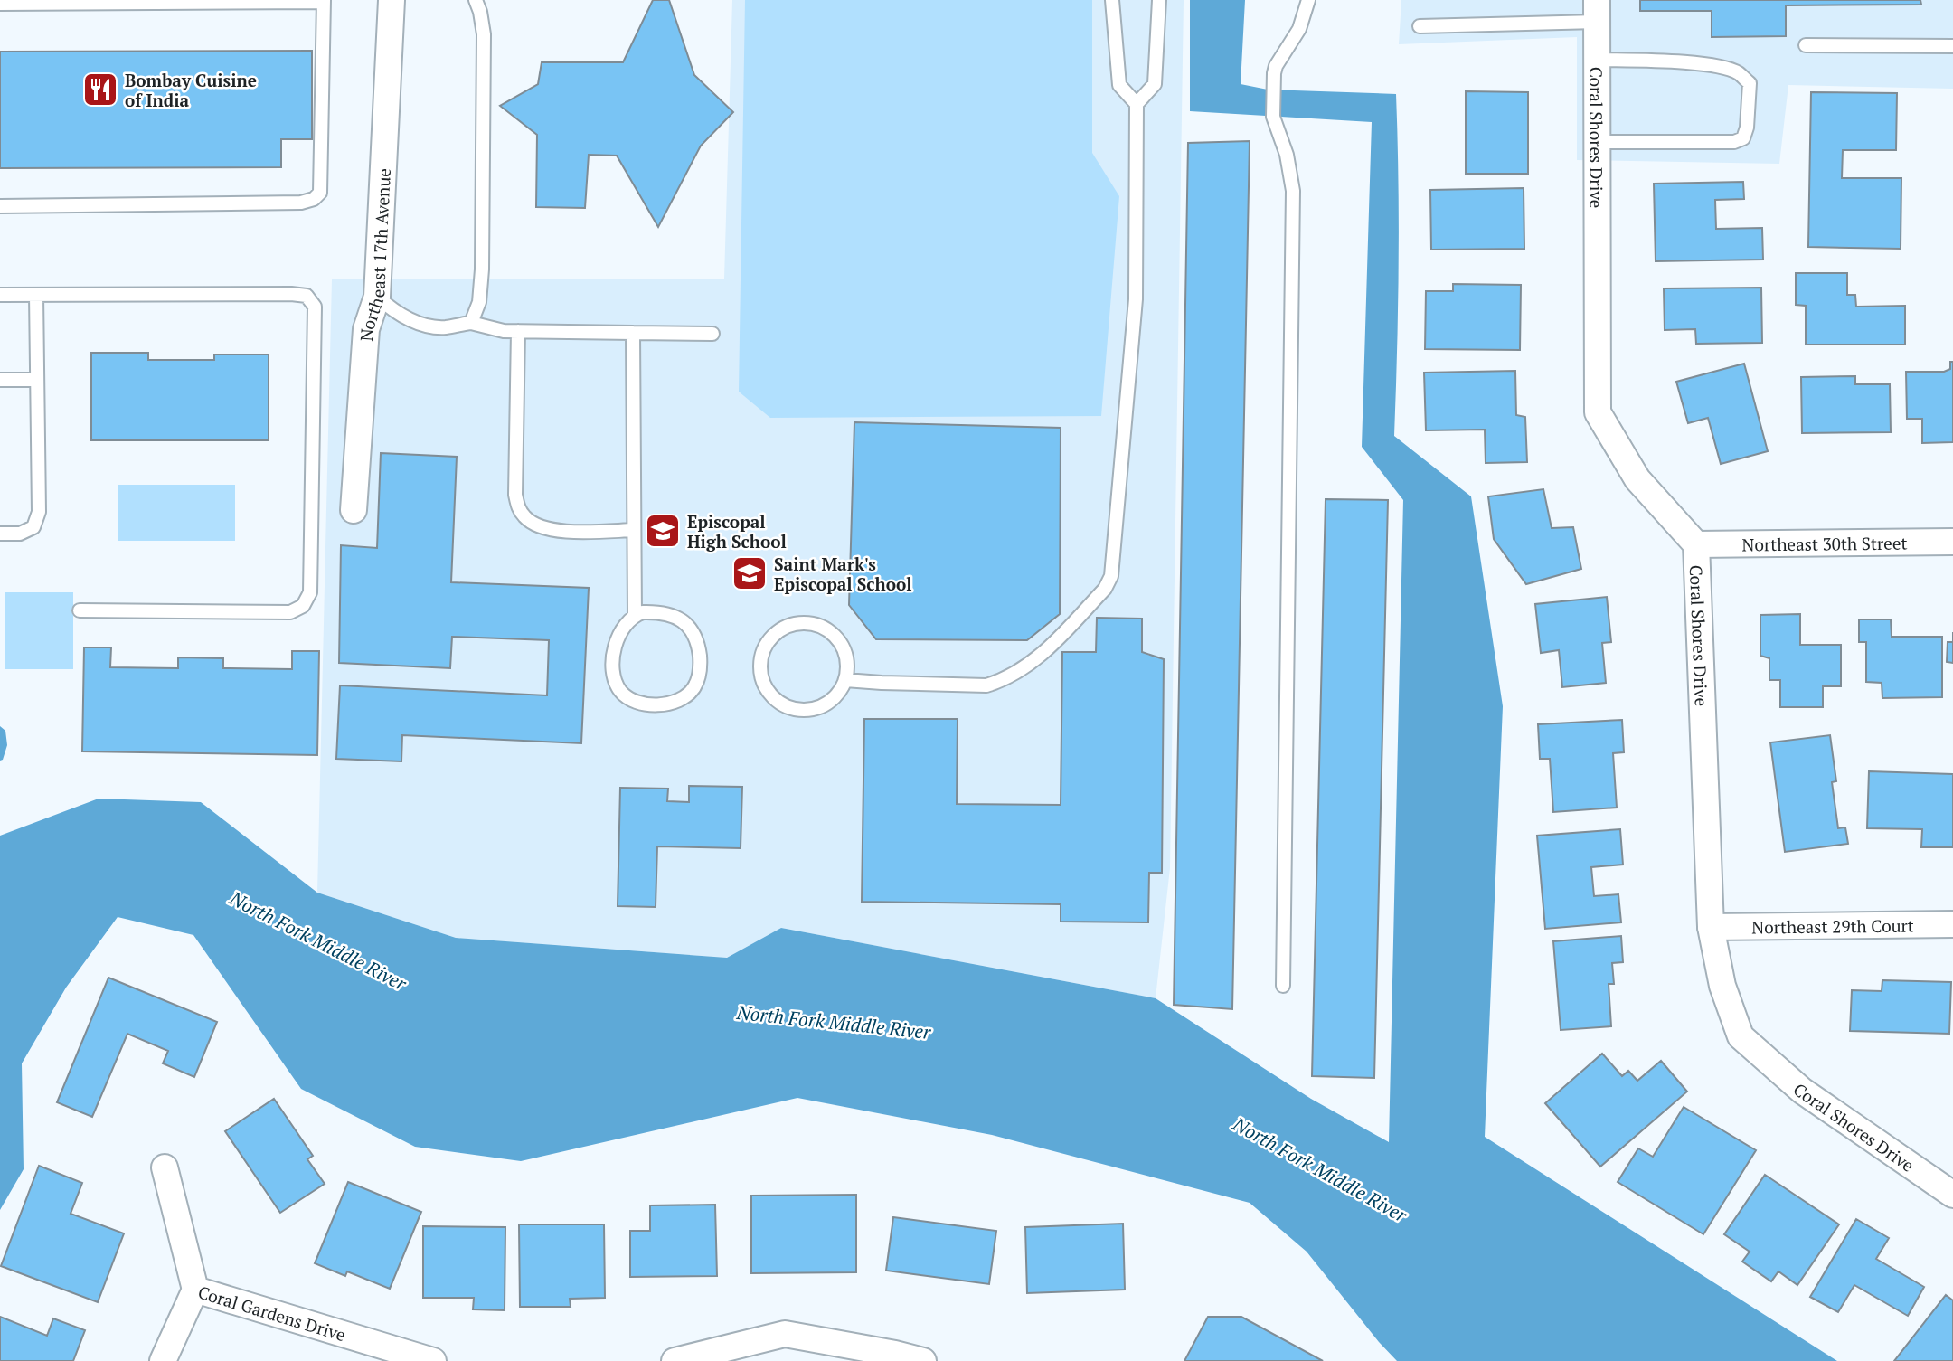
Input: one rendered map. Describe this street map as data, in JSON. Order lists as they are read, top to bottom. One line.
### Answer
{"streets":{"street":["Coral Shores Drive","Northeast 17th Avenue","Northeast 30th Street","Northeast 29th Court","Coral Gardens Drive"]},"crossings":[["Coral Shores Drive","Northeast 30th Street"],["Coral Shores Drive","Northeast 29th Court"]],"water":["North Fork Middle River"],"places":{"restaurant":["Bombay Cuisine of India"],"school or university":["Episcopal High School","Saint Mark's Episcopal School"]}}
